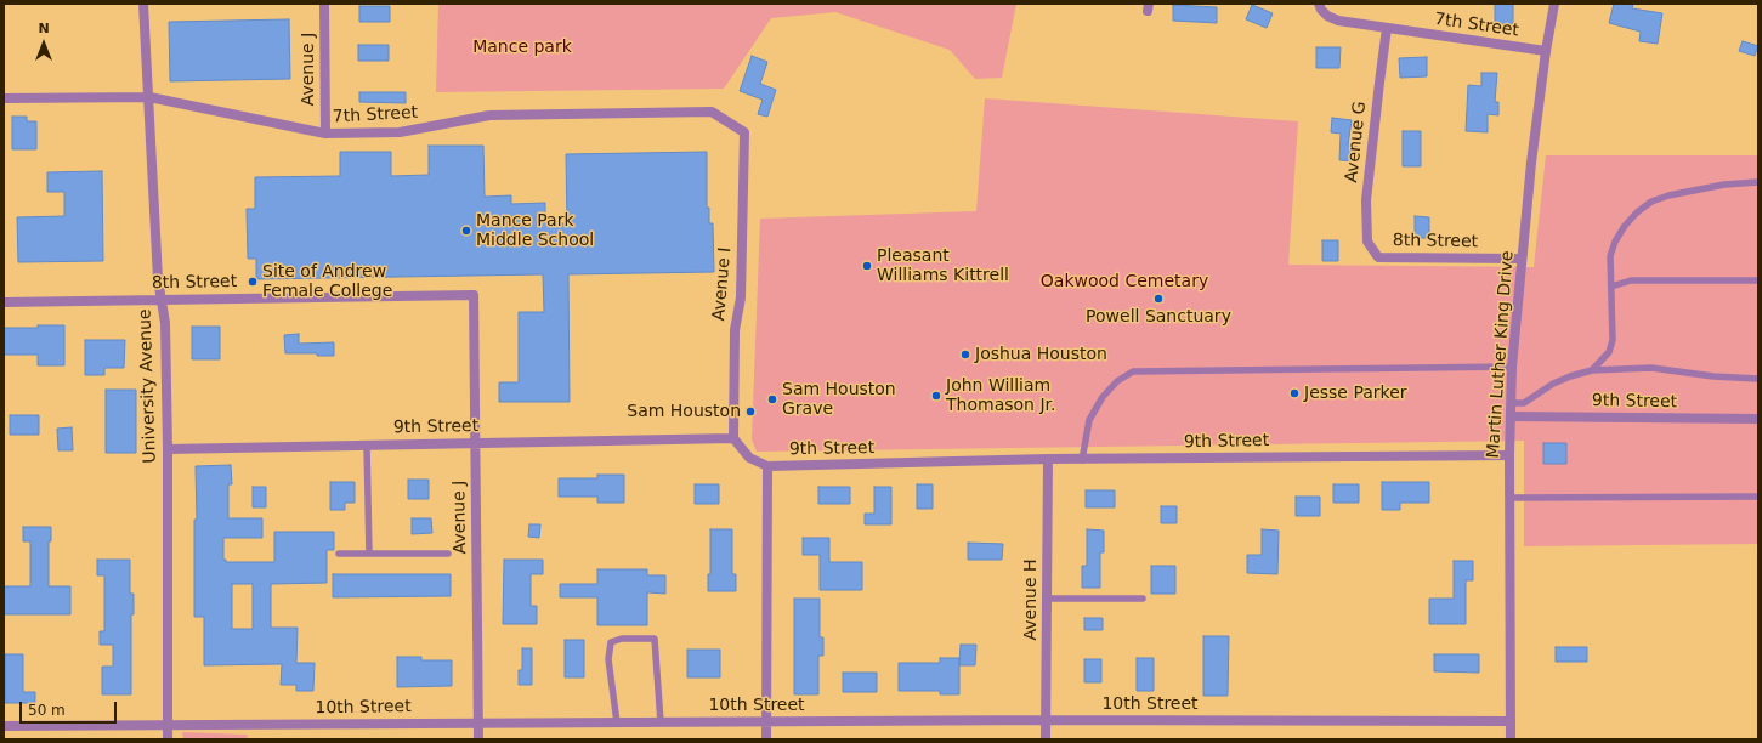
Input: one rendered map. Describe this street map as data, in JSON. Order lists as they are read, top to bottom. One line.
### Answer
{"streets":{"street":["7th Street","Avenue J","Avenue G","8th Street","Avenue I","Martin Luther King Drive","University Avenue","9th Street","Avenue H","10th Street"]},"crossings":[["7th Street","Avenue J"],["7th Street","Avenue G"],["7th Street","Avenue I"],["7th Street","Martin Luther King Drive"],["7th Street","University Avenue"],["Avenue J","8th Street"],["Avenue J","9th Street"],["Avenue J","10th Street"],["Avenue G","8th Street"],["8th Street","Martin Luther King Drive"],["8th Street","University Avenue"],["Avenue I","9th Street"],["Martin Luther King Drive","9th Street"],["Martin Luther King Drive","10th Street"],["University Avenue","9th Street"],["University Avenue","10th Street"],["9th Street","Avenue H"],["Avenue H","10th Street"]],"parks":["Mance park","Oakwood Cemetary"],"places":["Mance Park Middle School","Pleasant Williams Kittrell","Site of Andrew Female College","Powell Sanctuary","Joshua Houston","Jesse Parker","John William Thomason Jr.","Sam Houston Grave","Sam Houston"],"scale_bar":"50 m","north":"top"}
